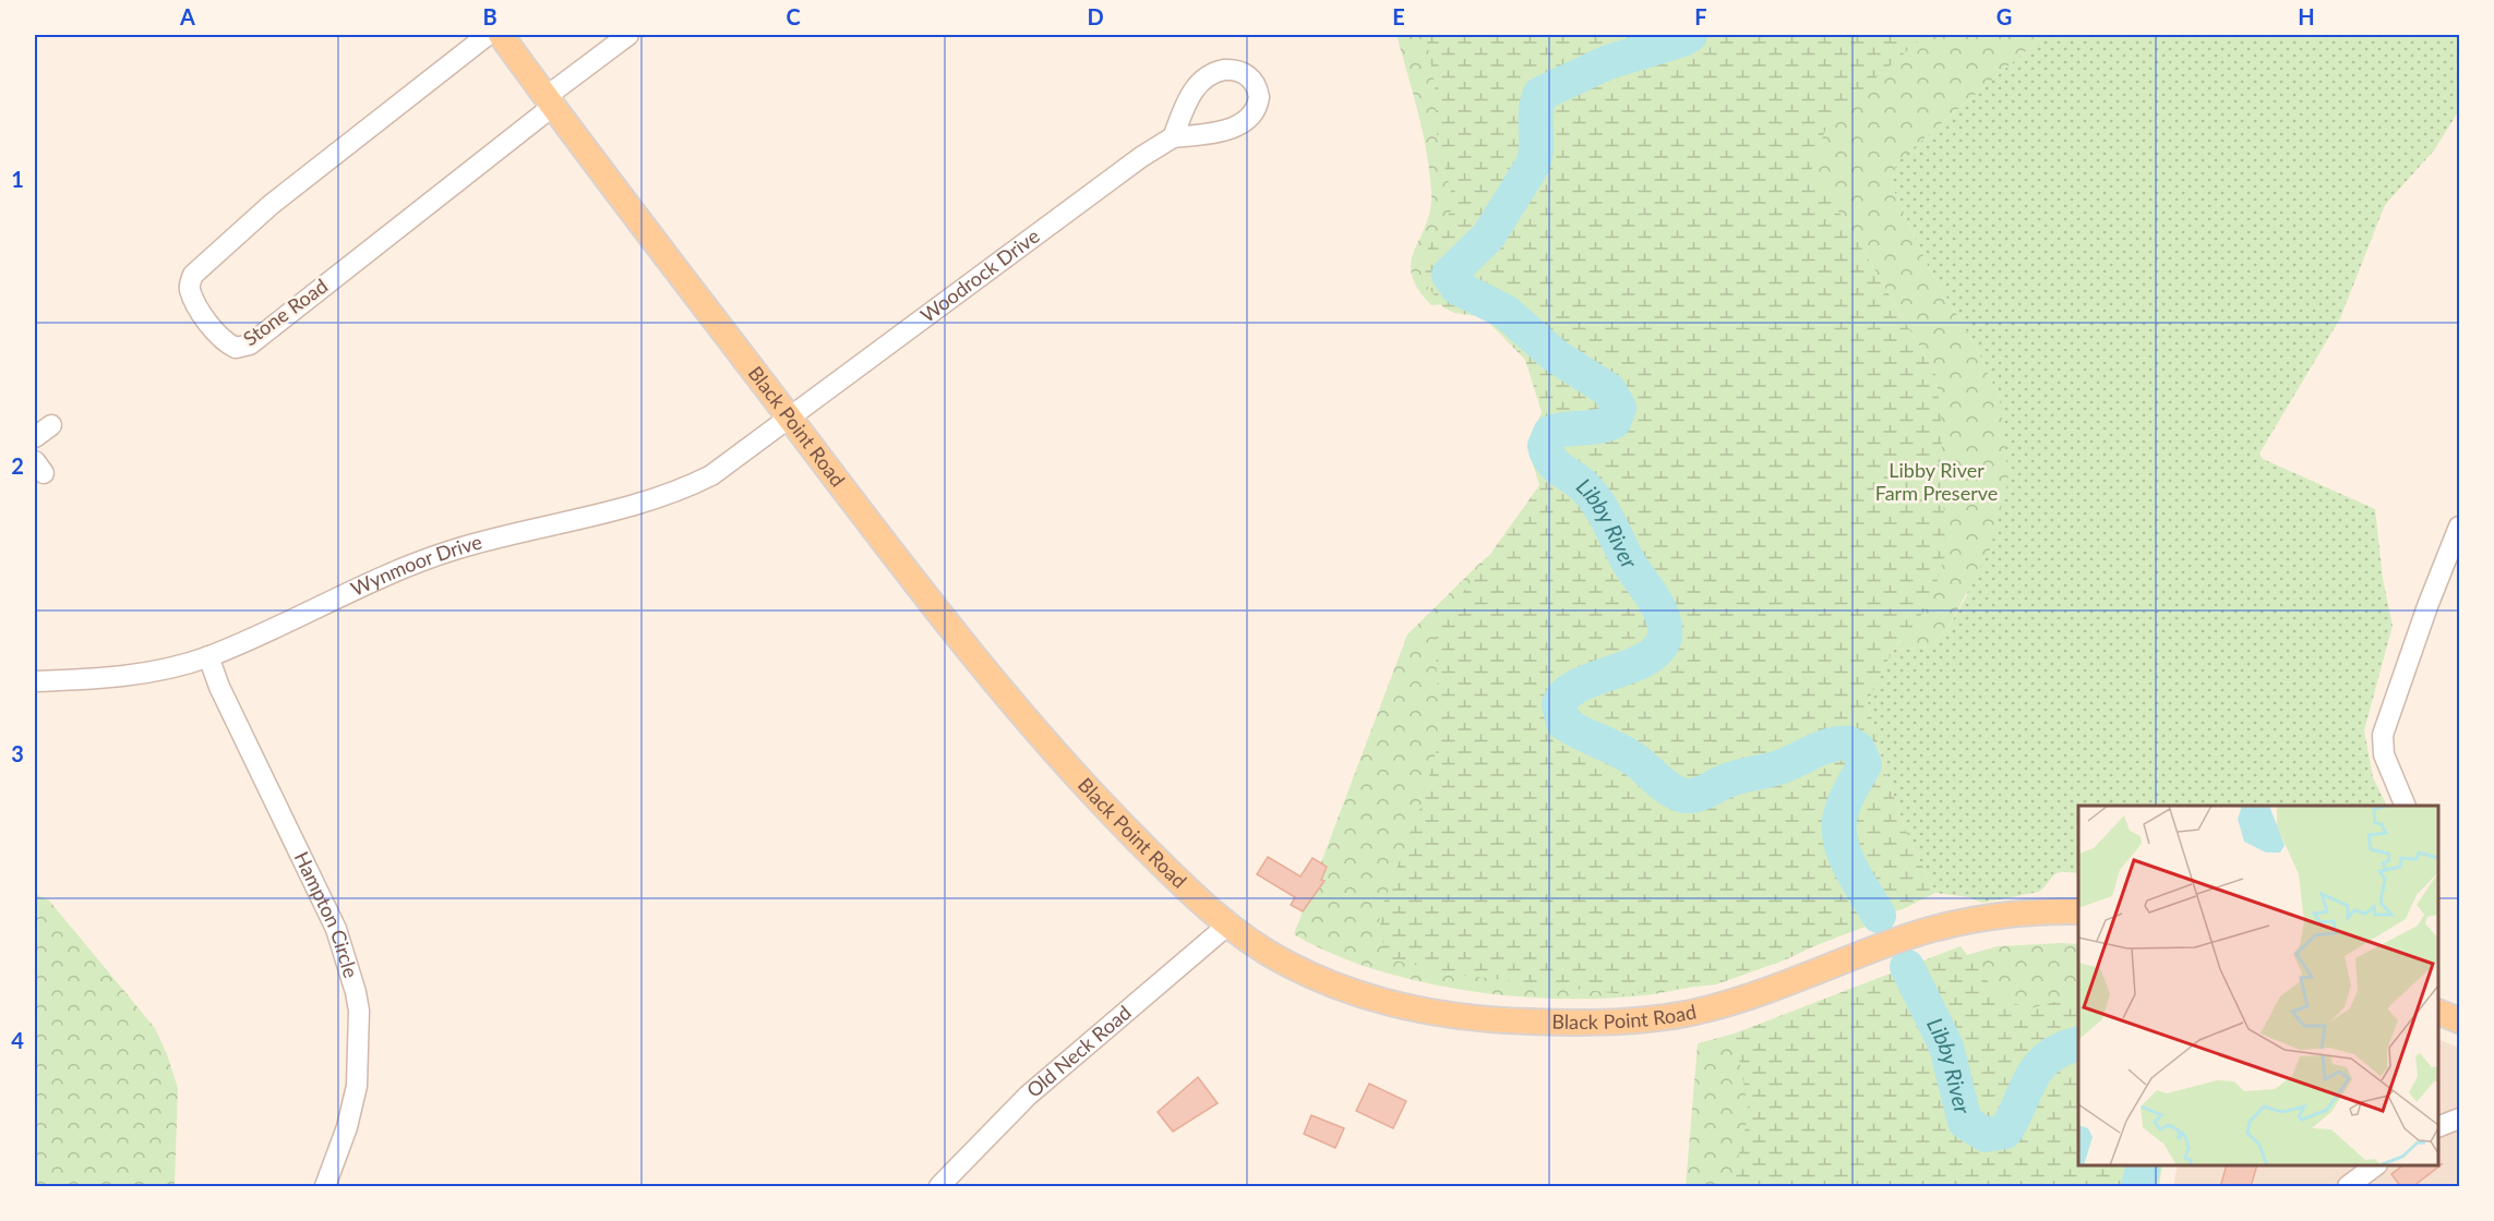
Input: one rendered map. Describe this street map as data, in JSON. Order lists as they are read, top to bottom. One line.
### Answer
{"streets":{"main road":["Black Point Road"],"street":["Woodrock Drive","Stone Road","Wynmoor Drive","Hampton Circle","Old Neck Road"]},"crossings":[["Woodrock Drive","Black Point Road"],["Woodrock Drive","Wynmoor Drive"],["Stone Road","Black Point Road"],["Black Point Road","Wynmoor Drive"],["Black Point Road","Old Neck Road"],["Wynmoor Drive","Hampton Circle"]],"water":["Libby River"],"parks":["Libby River Farm Preserve"],"grid":{"columns":["A","B","C","D","E","F","G","H"],"rows":["1","2","3","4"]}}
